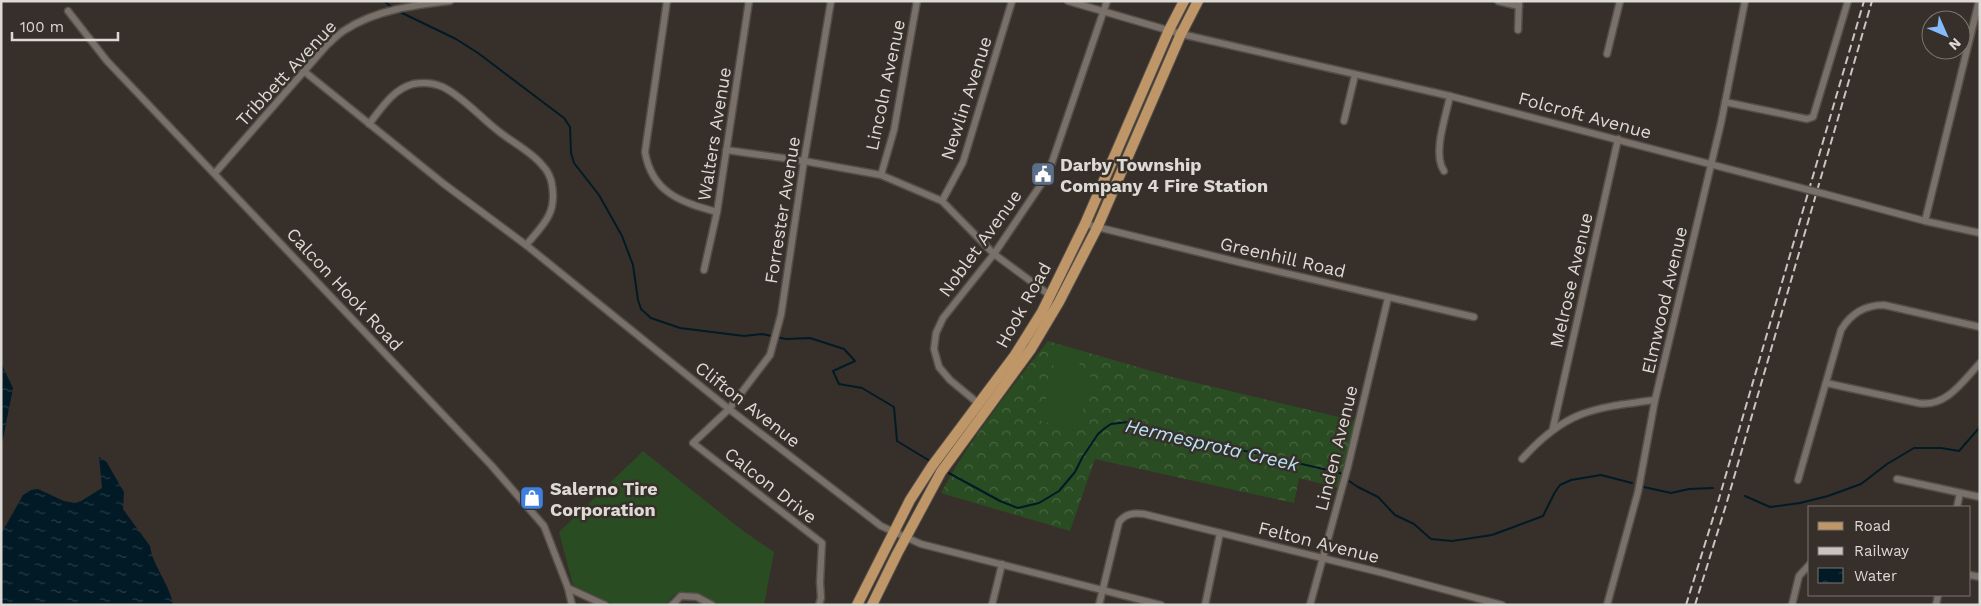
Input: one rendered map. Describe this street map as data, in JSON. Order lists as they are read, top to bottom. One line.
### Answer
{"streets":{"main road":["Hook Road"],"street":["Tribbett Avenue","Lincoln Avenue","Newlin Avenue","Folcroft Avenue","Walters Avenue","Forrester Avenue","Noblet Avenue","Greenhill Road","Melrose Avenue","Calcon Hook Road","Elmwood Avenue","Clifton Avenue","Linden Avenue","Calcon Drive","Felton Avenue"]},"crossings":[["Tribbett Avenue","Calcon Hook Road"],["Tribbett Avenue","Clifton Avenue"],["Folcroft Avenue","Melrose Avenue"],["Folcroft Avenue","Elmwood Avenue"],["Folcroft Avenue","Hook Road"],["Forrester Avenue","Clifton Avenue"],["Forrester Avenue","Calcon Drive"],["Noblet Avenue","Hook Road"],["Greenhill Road","Hook Road"],["Greenhill Road","Linden Avenue"],["Hook Road","Clifton Avenue"],["Clifton Avenue","Calcon Drive"],["Clifton Avenue","Felton Avenue"],["Linden Avenue","Felton Avenue"]],"water":["Hermesprota Creek"],"places":{"public building":["Darby Township Company 4 Fire Station"],"shop":["Salerno Tire Corporation"]},"legend":["Road","Railway","Water"],"scale_bar":"100 m","north":"bottom right"}
